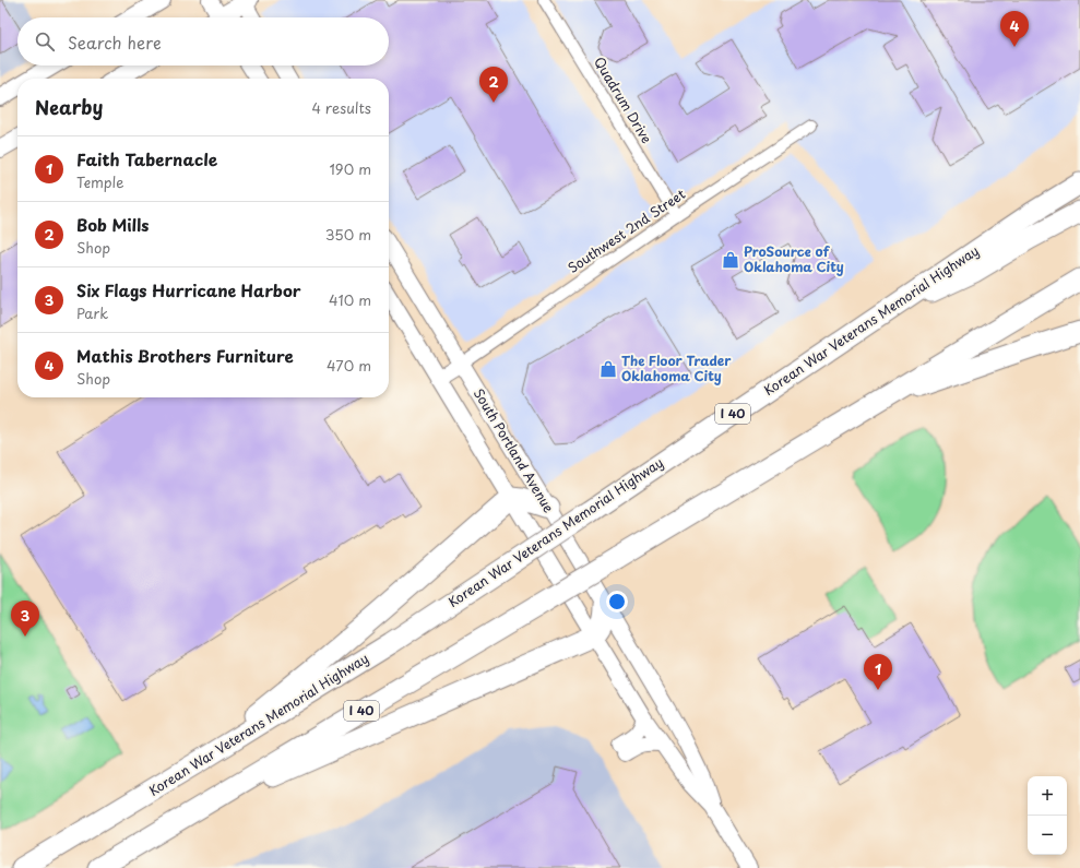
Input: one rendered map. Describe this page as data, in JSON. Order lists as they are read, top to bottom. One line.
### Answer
{"streets":{"highway":["Korean War Veterans Memorial Highway","I 40"],"main road":["South Portland Avenue"],"street":["Quadrum Drive","Southwest 2nd Street"]},"crossings":[["Quadrum Drive","Southwest 2nd Street"],["Southwest 2nd Street","South Portland Avenue"]],"places":{"shop":["ProSource of Oklahoma City","The Floor Trader Oklahoma City"]},"page":{"pins":["4","2","3","1"],"search":"Search here","heading":["Nearby","4 results"],"list":[{"mark":"1","name":"Faith Tabernacle","note":"Temple","value":"190 m"},{"mark":"2","name":"Bob Mills","note":"Shop","value":"350 m"},{"mark":"3","name":"Six Flags Hurricane Harbor","note":"Park","value":"410 m"},{"mark":"4","name":"Mathis Brothers Furniture","note":"Shop","value":"470 m"}],"map_buttons":["+","−"]}}
